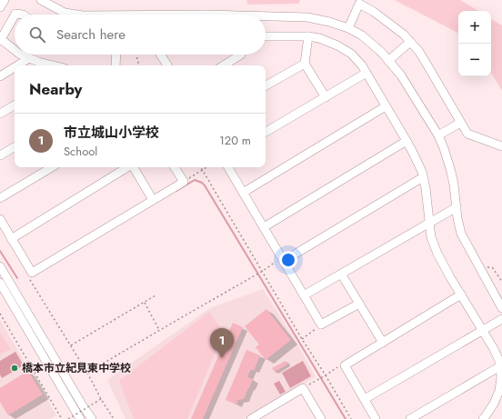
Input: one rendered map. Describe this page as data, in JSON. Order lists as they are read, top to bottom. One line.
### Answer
{"places":["橋本市立紀見東中学校"],"page":{"map_buttons":["+","−"],"search":"Search here","heading":"Nearby","list":[{"mark":"1","name":"市立城山小学校","note":"School","value":"120 m"}],"pins":"1"}}
